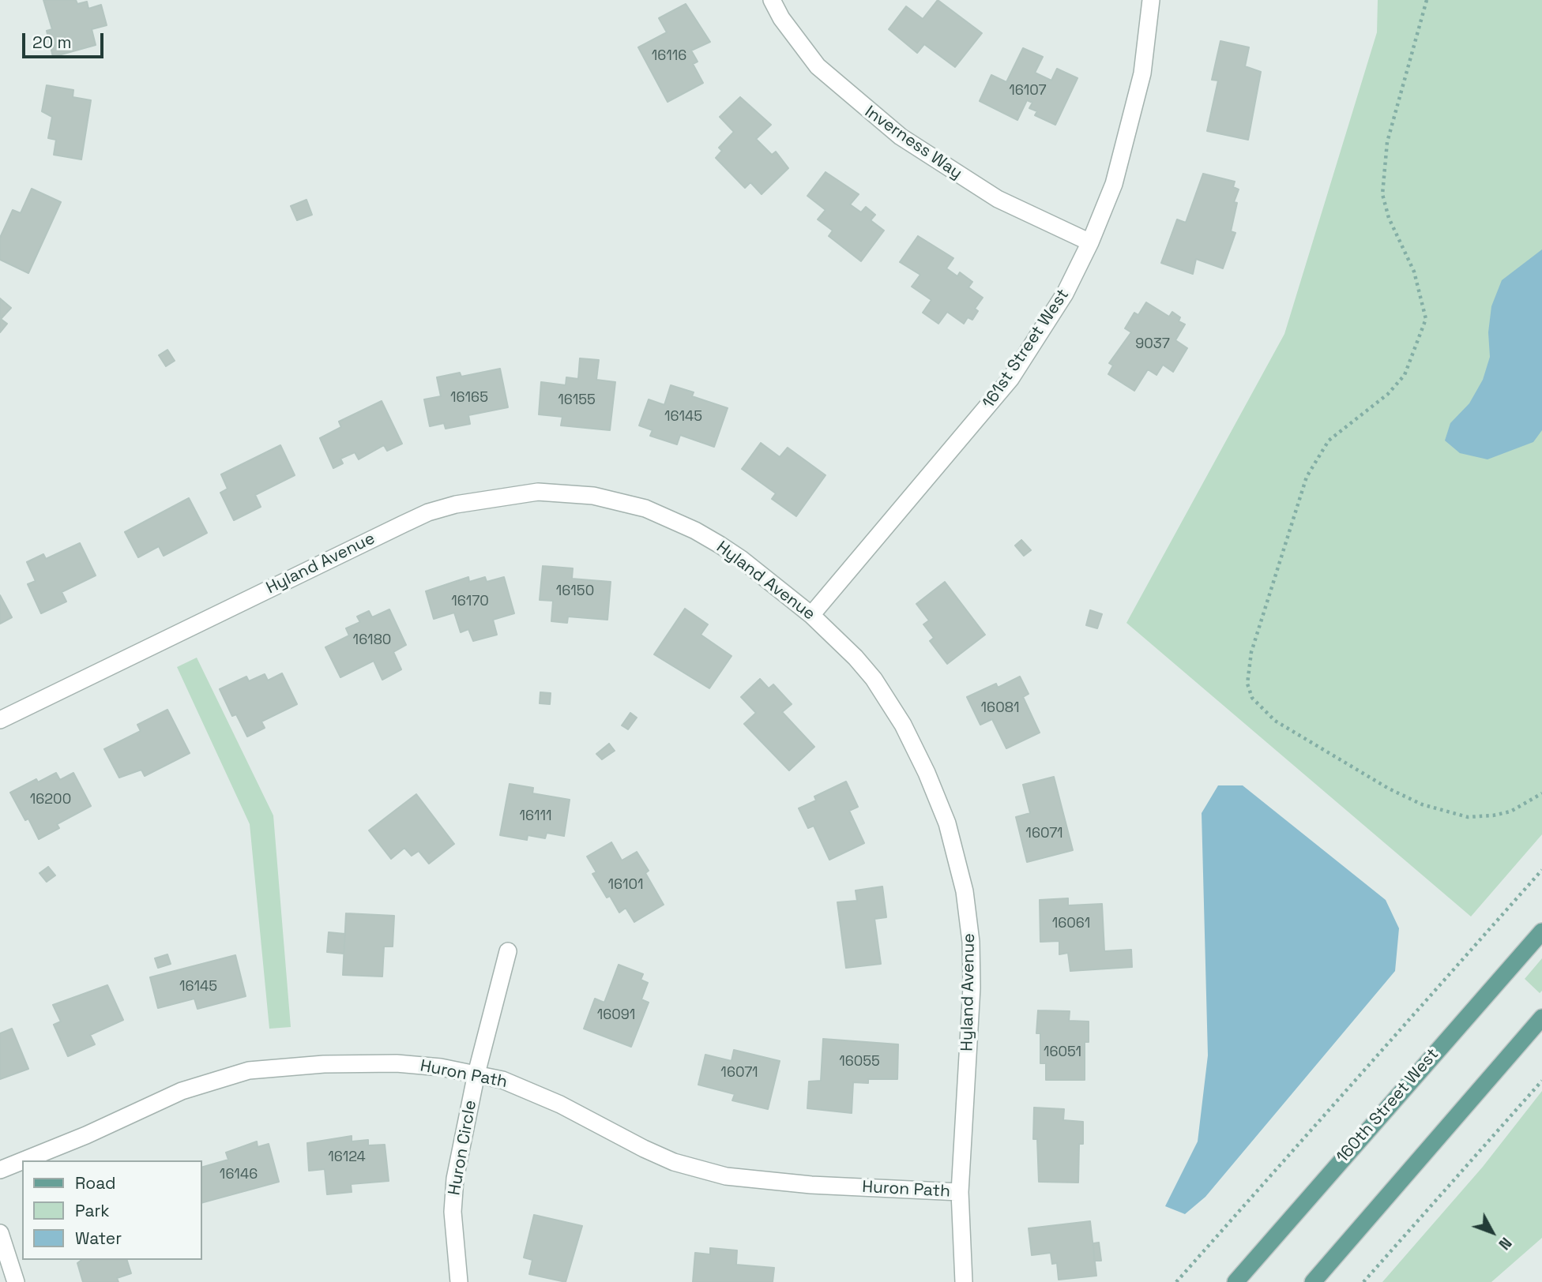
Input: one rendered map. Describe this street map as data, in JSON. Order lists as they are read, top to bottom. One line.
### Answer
{"streets":{"main road":["160th Street West"],"street":["Inverness Way","161st Street West","Hyland Avenue","Huron Path","Huron Circle"]},"crossings":[["Inverness Way","161st Street West"],["161st Street West","Hyland Avenue"],["Hyland Avenue","Huron Path"],["Huron Path","Huron Circle"]],"house_numbers":["16116","16107","9037","16165","16155","16145","16150","16170","16180","16081","16200","16111","16071","16101","16061","16145","16091","16051","16055","16071","16124","16146"],"legend":["Road","Park","Water"],"scale_bar":"20 m","north":"bottom right"}
